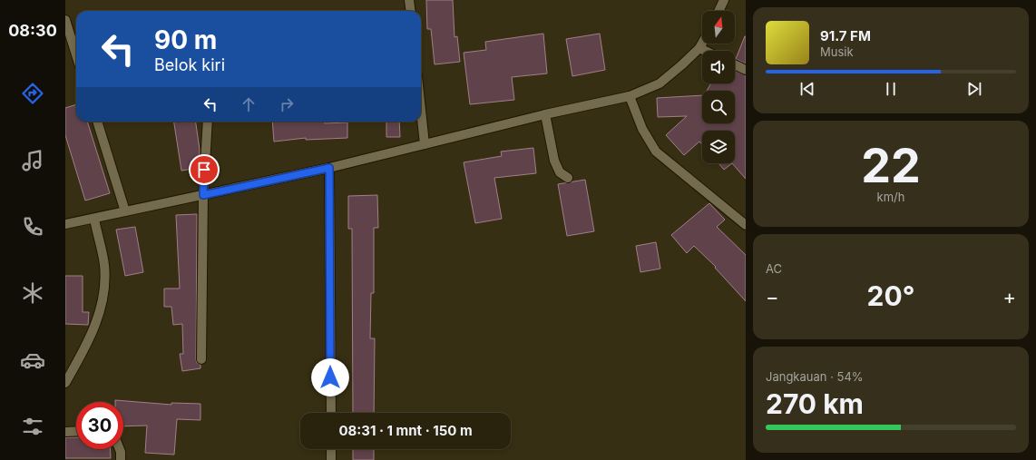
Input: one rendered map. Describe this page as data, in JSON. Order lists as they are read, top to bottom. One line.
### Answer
{"north":"top","page":{"tabs":"08:30","turn":["90 m","Belok kiri"],"song":["91.7 FM","Musik"],"tile":[["22","km/h"],"AC",["Jangkauan · 54%","270 km"]],"heat":["−","20°","+"],"limit":"30","trip":"08:31 · 1 mnt · 150 m"}}
